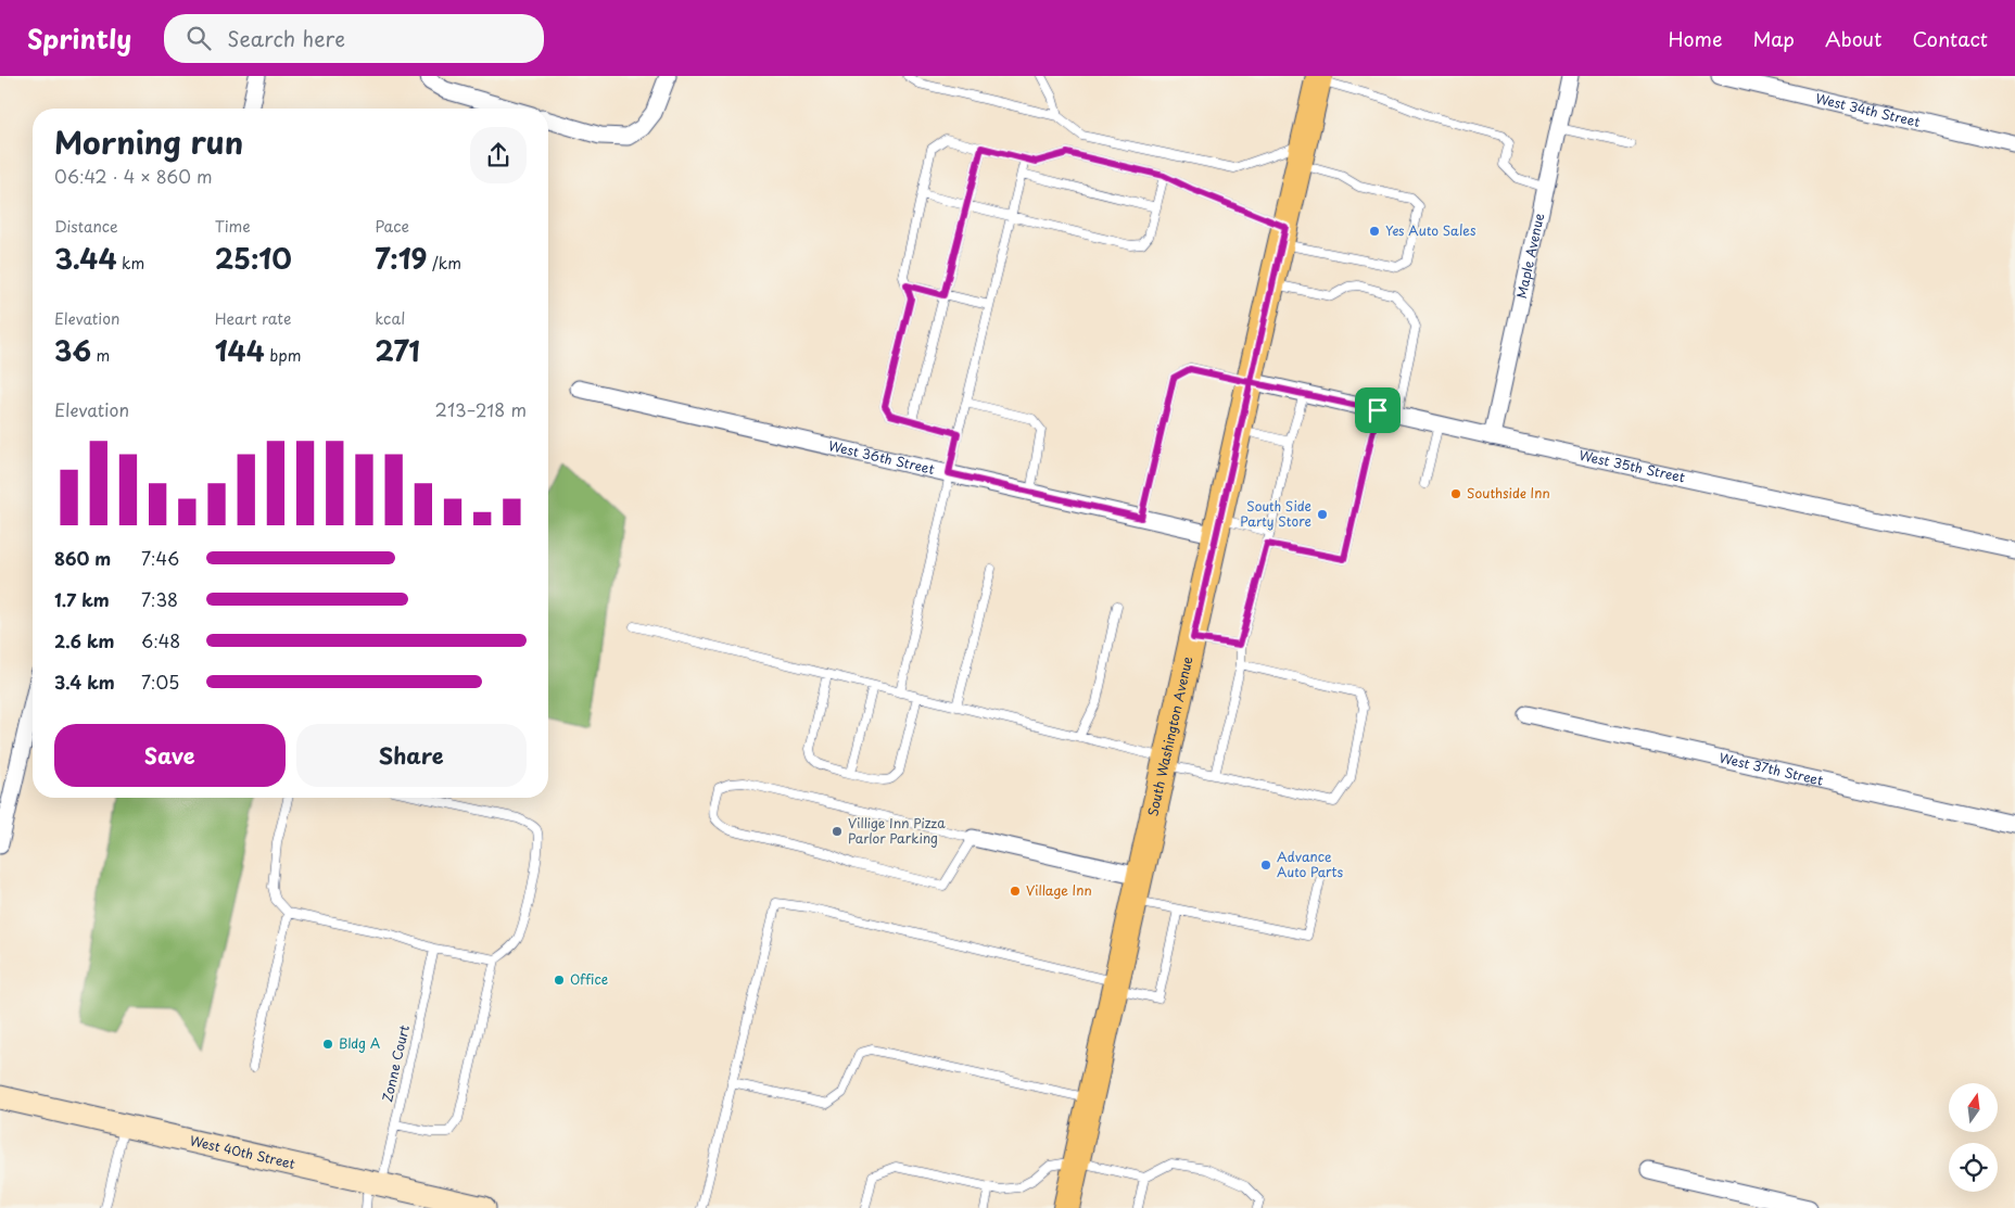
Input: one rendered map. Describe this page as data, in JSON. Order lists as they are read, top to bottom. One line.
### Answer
{"streets":{"main road":["South Washington Avenue"],"street":["West 34th Street","Maple Avenue","West 36th Street","West 35th Street","West 37th Street","West 40th Street"],"lane":["Zonne Court"]},"crossings":[["Maple Avenue","West 35th Street"],["West 36th Street","South Washington Avenue"],["West 35th Street","South Washington Avenue"],["Zonne Court","West 40th Street"]],"places":["Yes Auto Sales","Southside Inn","South Side Party Store","Villige Inn Pizza Parlor Parking","Advance Auto Parts","Village Inn","Office","Bldg A"],"north":"top","page":{"header":"Sprintly","search":"Search here","nav":["Home","Map","About","Contact"],"heading":["Morning run","06:42 · 4 × 860 m"],"stats":[["Distance","3.44 km"],["Time","25:10"],["Pace","7:19 /km"],["Elevation","36 m"],["Heart rate","144 bpm"],["kcal","271"]],"chart":["Elevation","213–218 m"],"list":[{"name":"860 m","note":"7:46"},{"name":"1.7 km","note":"7:38"},{"name":"2.6 km","note":"6:48"},{"name":"3.4 km","note":"7:05"}],"buttons":["Save","Share"]}}
